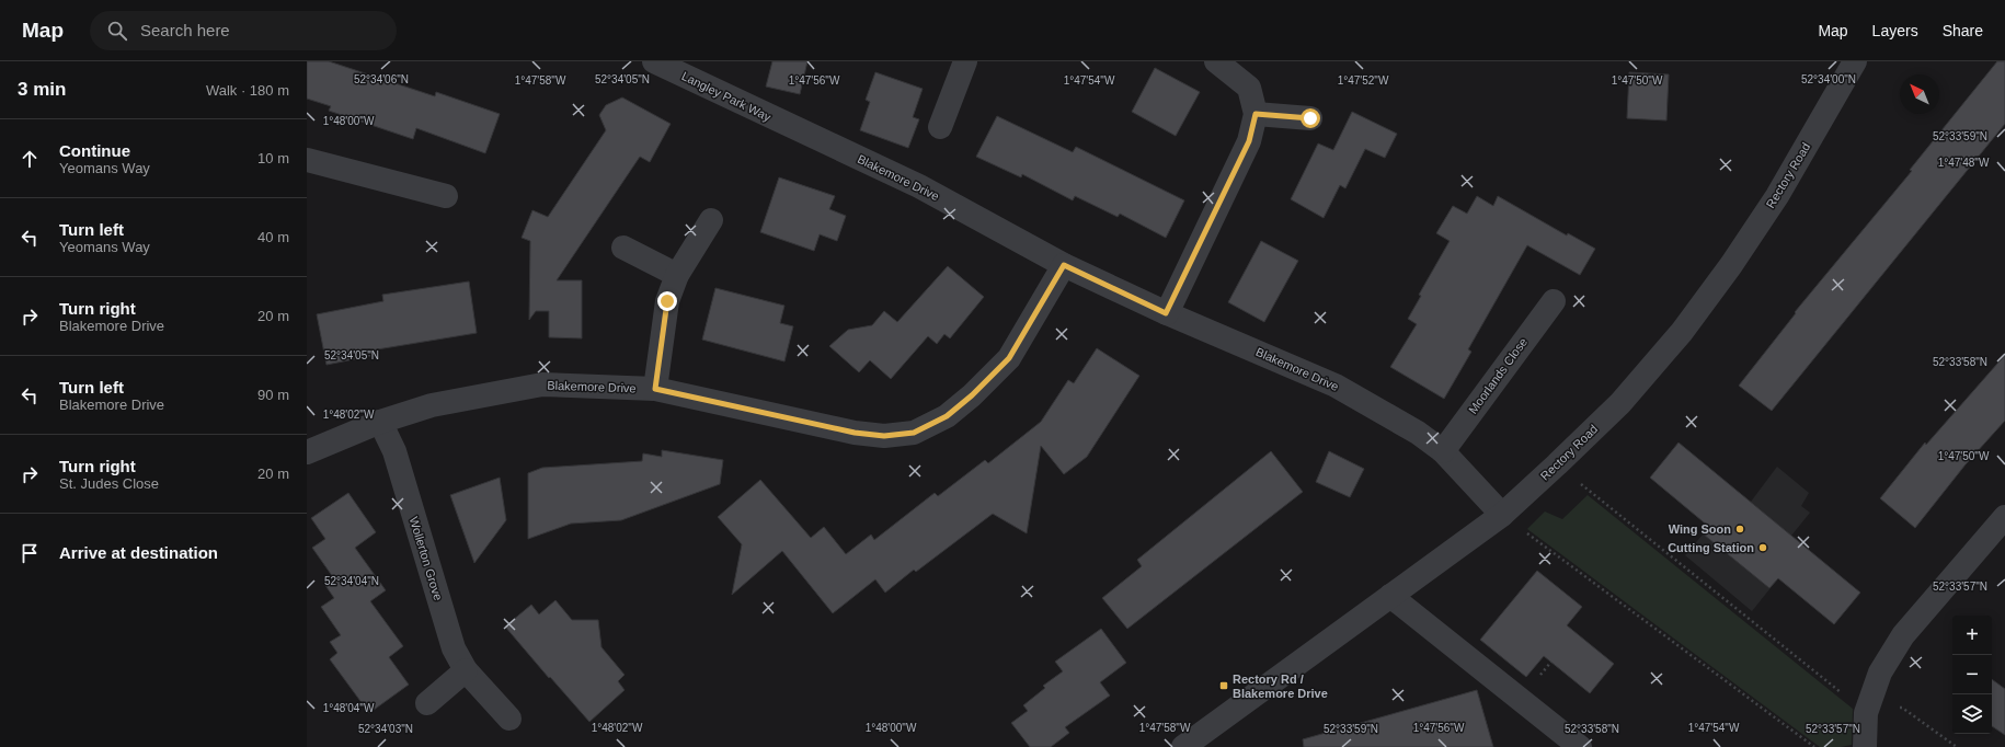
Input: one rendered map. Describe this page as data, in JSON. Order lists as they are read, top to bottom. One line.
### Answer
{"streets":{"street":["Langley Park Way","Rectory Road","Blakemore Drive","Moorlands Close","Wollerton Grove"]},"crossings":[["Langley Park Way","Blakemore Drive"],["Rectory Road","Blakemore Drive"],["Blakemore Drive","Moorlands Close"],["Blakemore Drive","Wollerton Grove"]],"places":{"other":["Wing Soon","Cutting Station"],"transit":["Rectory Rd / Blakemore Drive"]},"north":"top left","page":{"header":"Map","search":"Search here","nav":["Map","Layers","Share"],"heading":["3 min","Walk · 180 m"],"list":[["Continue","Yeomans Way","10 m"],["Turn left","Yeomans Way","40 m"],["Turn right","Blakemore Drive","20 m"],["Turn left","Blakemore Drive","90 m"],["Turn right","St. Judes Close","20 m"],"Arrive at destination"],"map_buttons":["+","−"]},"coordinates":["52°34'06\"N","52°34'05\"N","52°34'00\"N","1°47'58\"W","1°47'56\"W","1°47'54\"W","1°47'52\"W","1°47'50\"W","1°48'00\"W","52°33'59\"N","1°47'48\"W","52°33'58\"N","1°48'02\"W","52°34'04\"N","52°33'57\"N","1°48'04\"W","52°34'03\"N"]}
